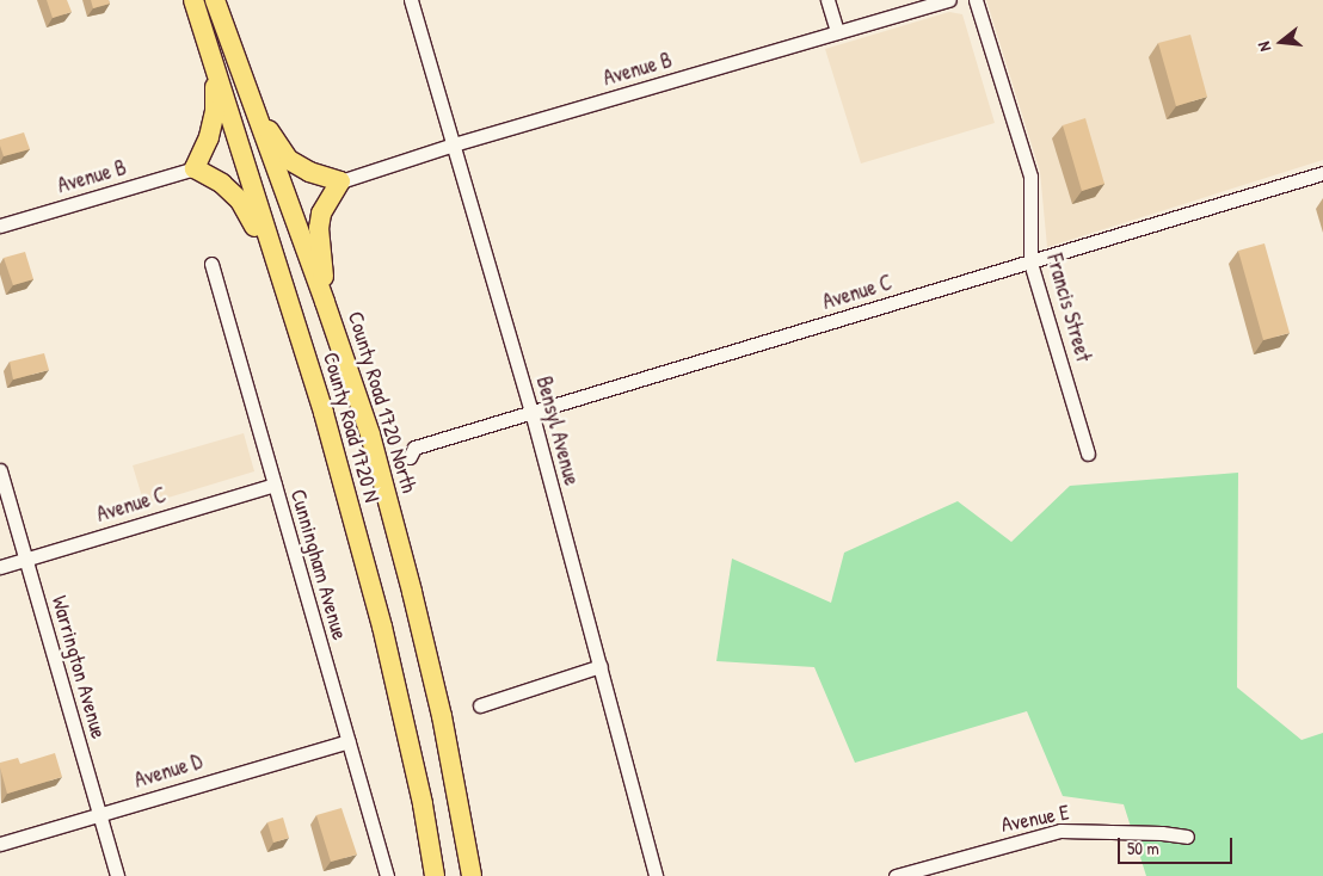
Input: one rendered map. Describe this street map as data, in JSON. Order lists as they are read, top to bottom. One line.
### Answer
{"streets":{"main road":["County Road 1720 North","County Road 1720 N"],"street":["Avenue B","Avenue C","Francis Street","Bensyl Avenue","Cunningham Avenue","Warrington Avenue","Avenue D","Avenue E"]},"crossings":[["Avenue B","Bensyl Avenue"],["Avenue C","Francis Street"],["Avenue C","Bensyl Avenue"],["Avenue C","Cunningham Avenue"],["Avenue C","Warrington Avenue"],["Cunningham Avenue","Avenue D"],["Warrington Avenue","Avenue D"]],"scale_bar":"50 m","north":"left"}
